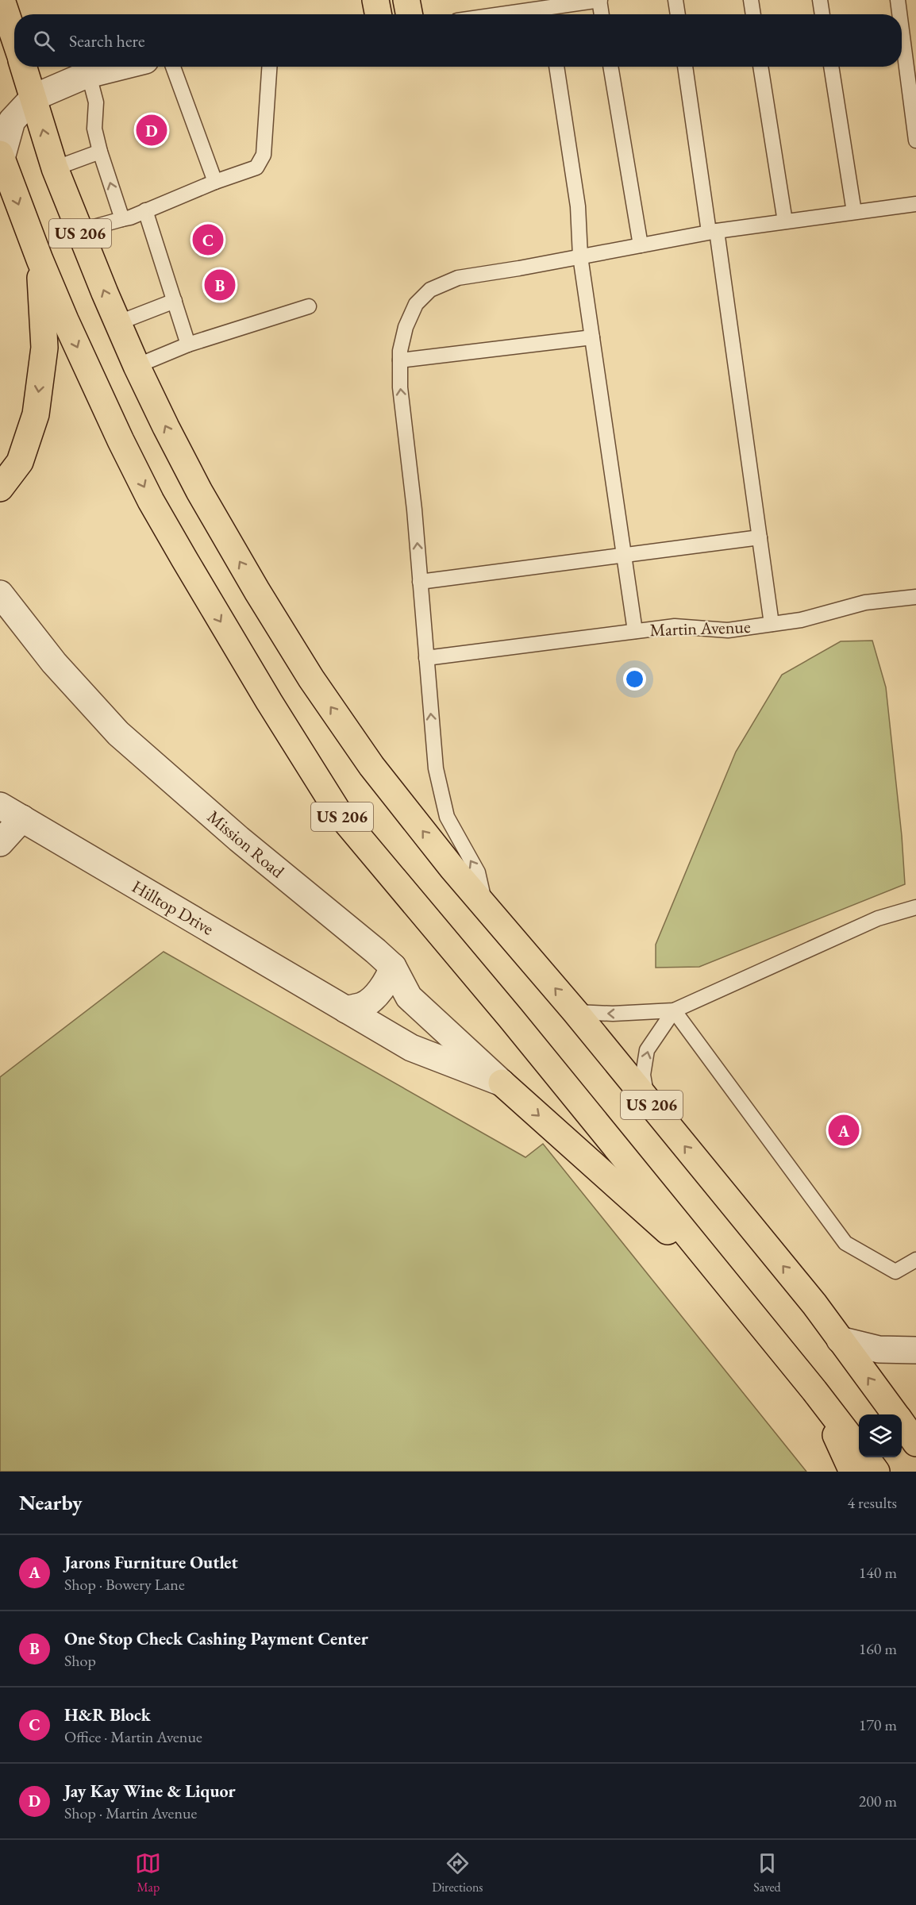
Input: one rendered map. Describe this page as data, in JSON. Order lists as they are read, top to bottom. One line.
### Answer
{"streets":{"highway":["US 206"],"street":["Mission Road","Hilltop Drive"],"lane":["Martin Avenue"]},"crossings":[["Mission Road","Hilltop Drive"]],"page":{"search":"Search here","pins":["D","C","B","A"],"heading":["Nearby","4 results"],"list":[{"mark":"A","name":"Jarons Furniture Outlet","note":"Shop · Bowery Lane","value":"140 m"},{"mark":"B","name":"One Stop Check Cashing Payment Center","note":"Shop","value":"160 m"},{"mark":"C","name":"H&R Block","note":"Office · Martin Avenue","value":"170 m"},{"mark":"D","name":"Jay Kay Wine & Liquor","note":"Shop · Martin Avenue","value":"200 m"}],"nav":["Map","Directions","Saved"]}}
